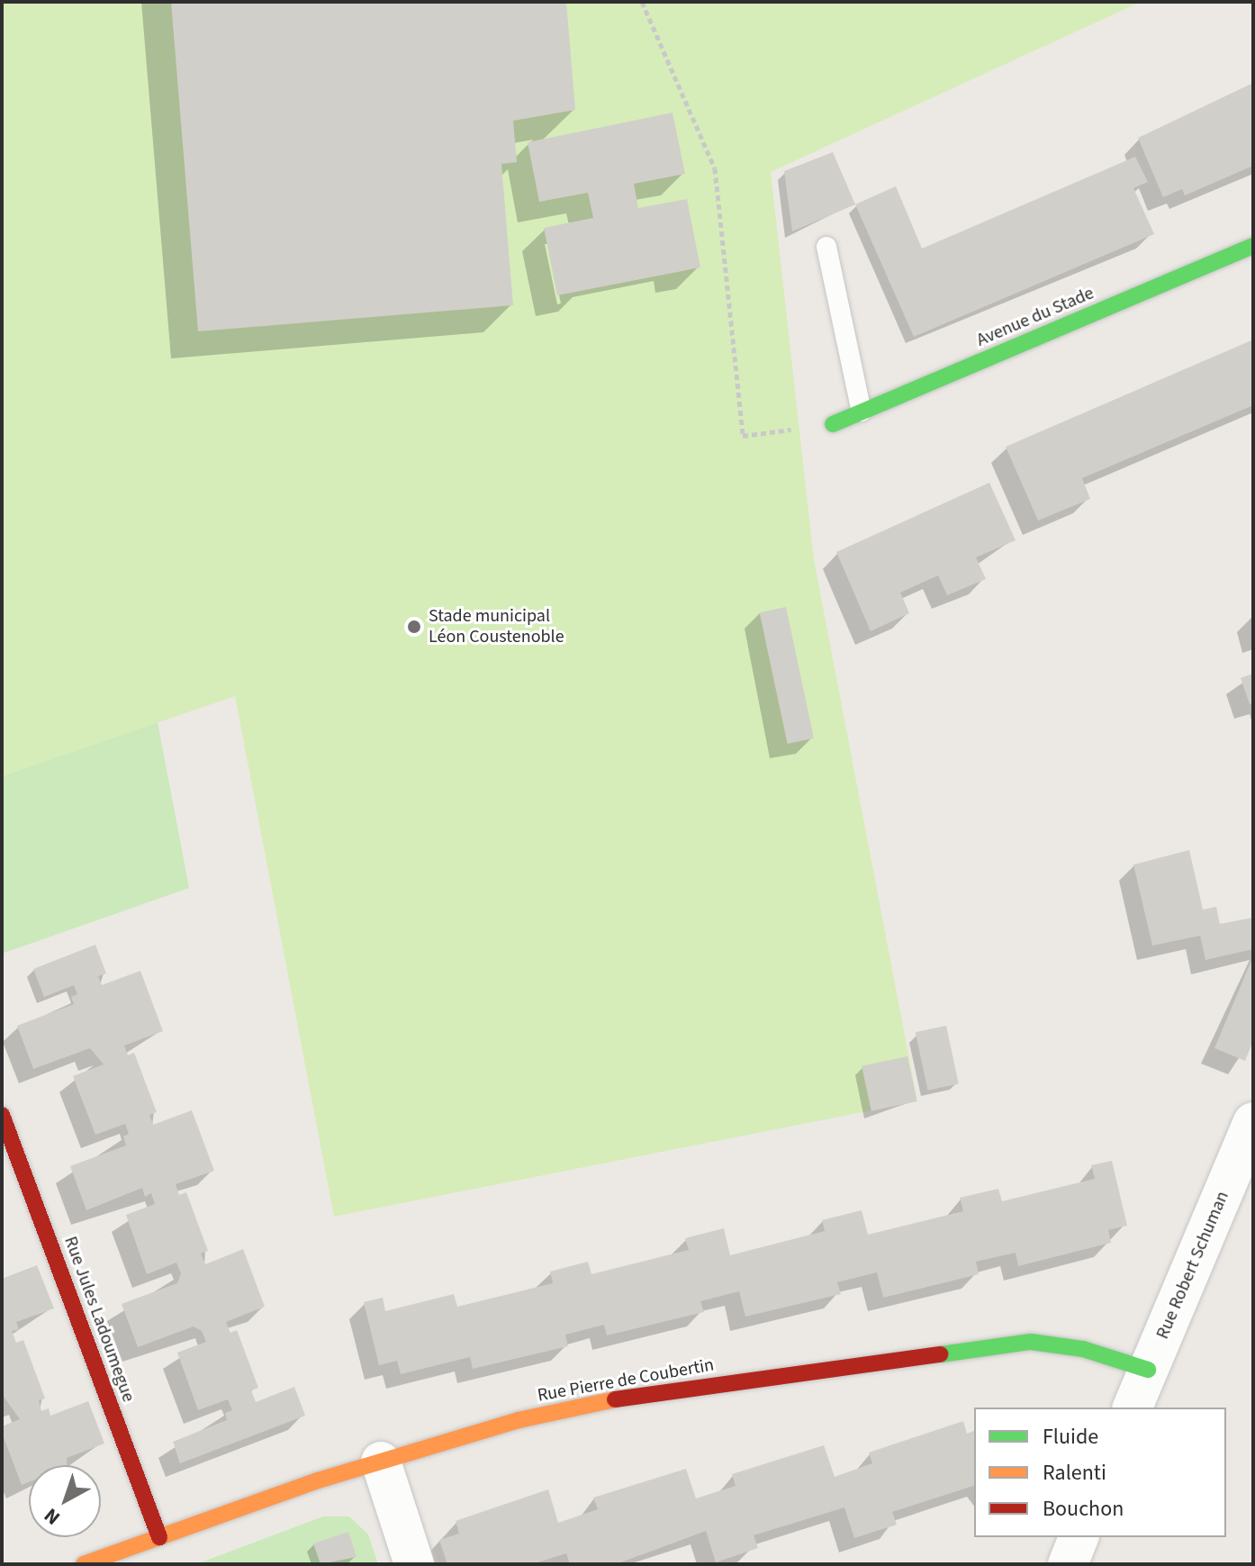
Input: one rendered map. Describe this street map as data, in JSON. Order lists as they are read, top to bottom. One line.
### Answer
{"streets":{"street":["Avenue du Stade","Rue Robert Schuman","Rue Jules Ladoumegue","Rue Pierre de Coubertin"]},"crossings":[["Rue Robert Schuman","Rue Pierre de Coubertin"],["Rue Jules Ladoumegue","Rue Pierre de Coubertin"]],"places":["Stade municipal Léon Coustenoble"],"legend":["Fluide","Ralenti","Bouchon"],"north":"bottom left"}
